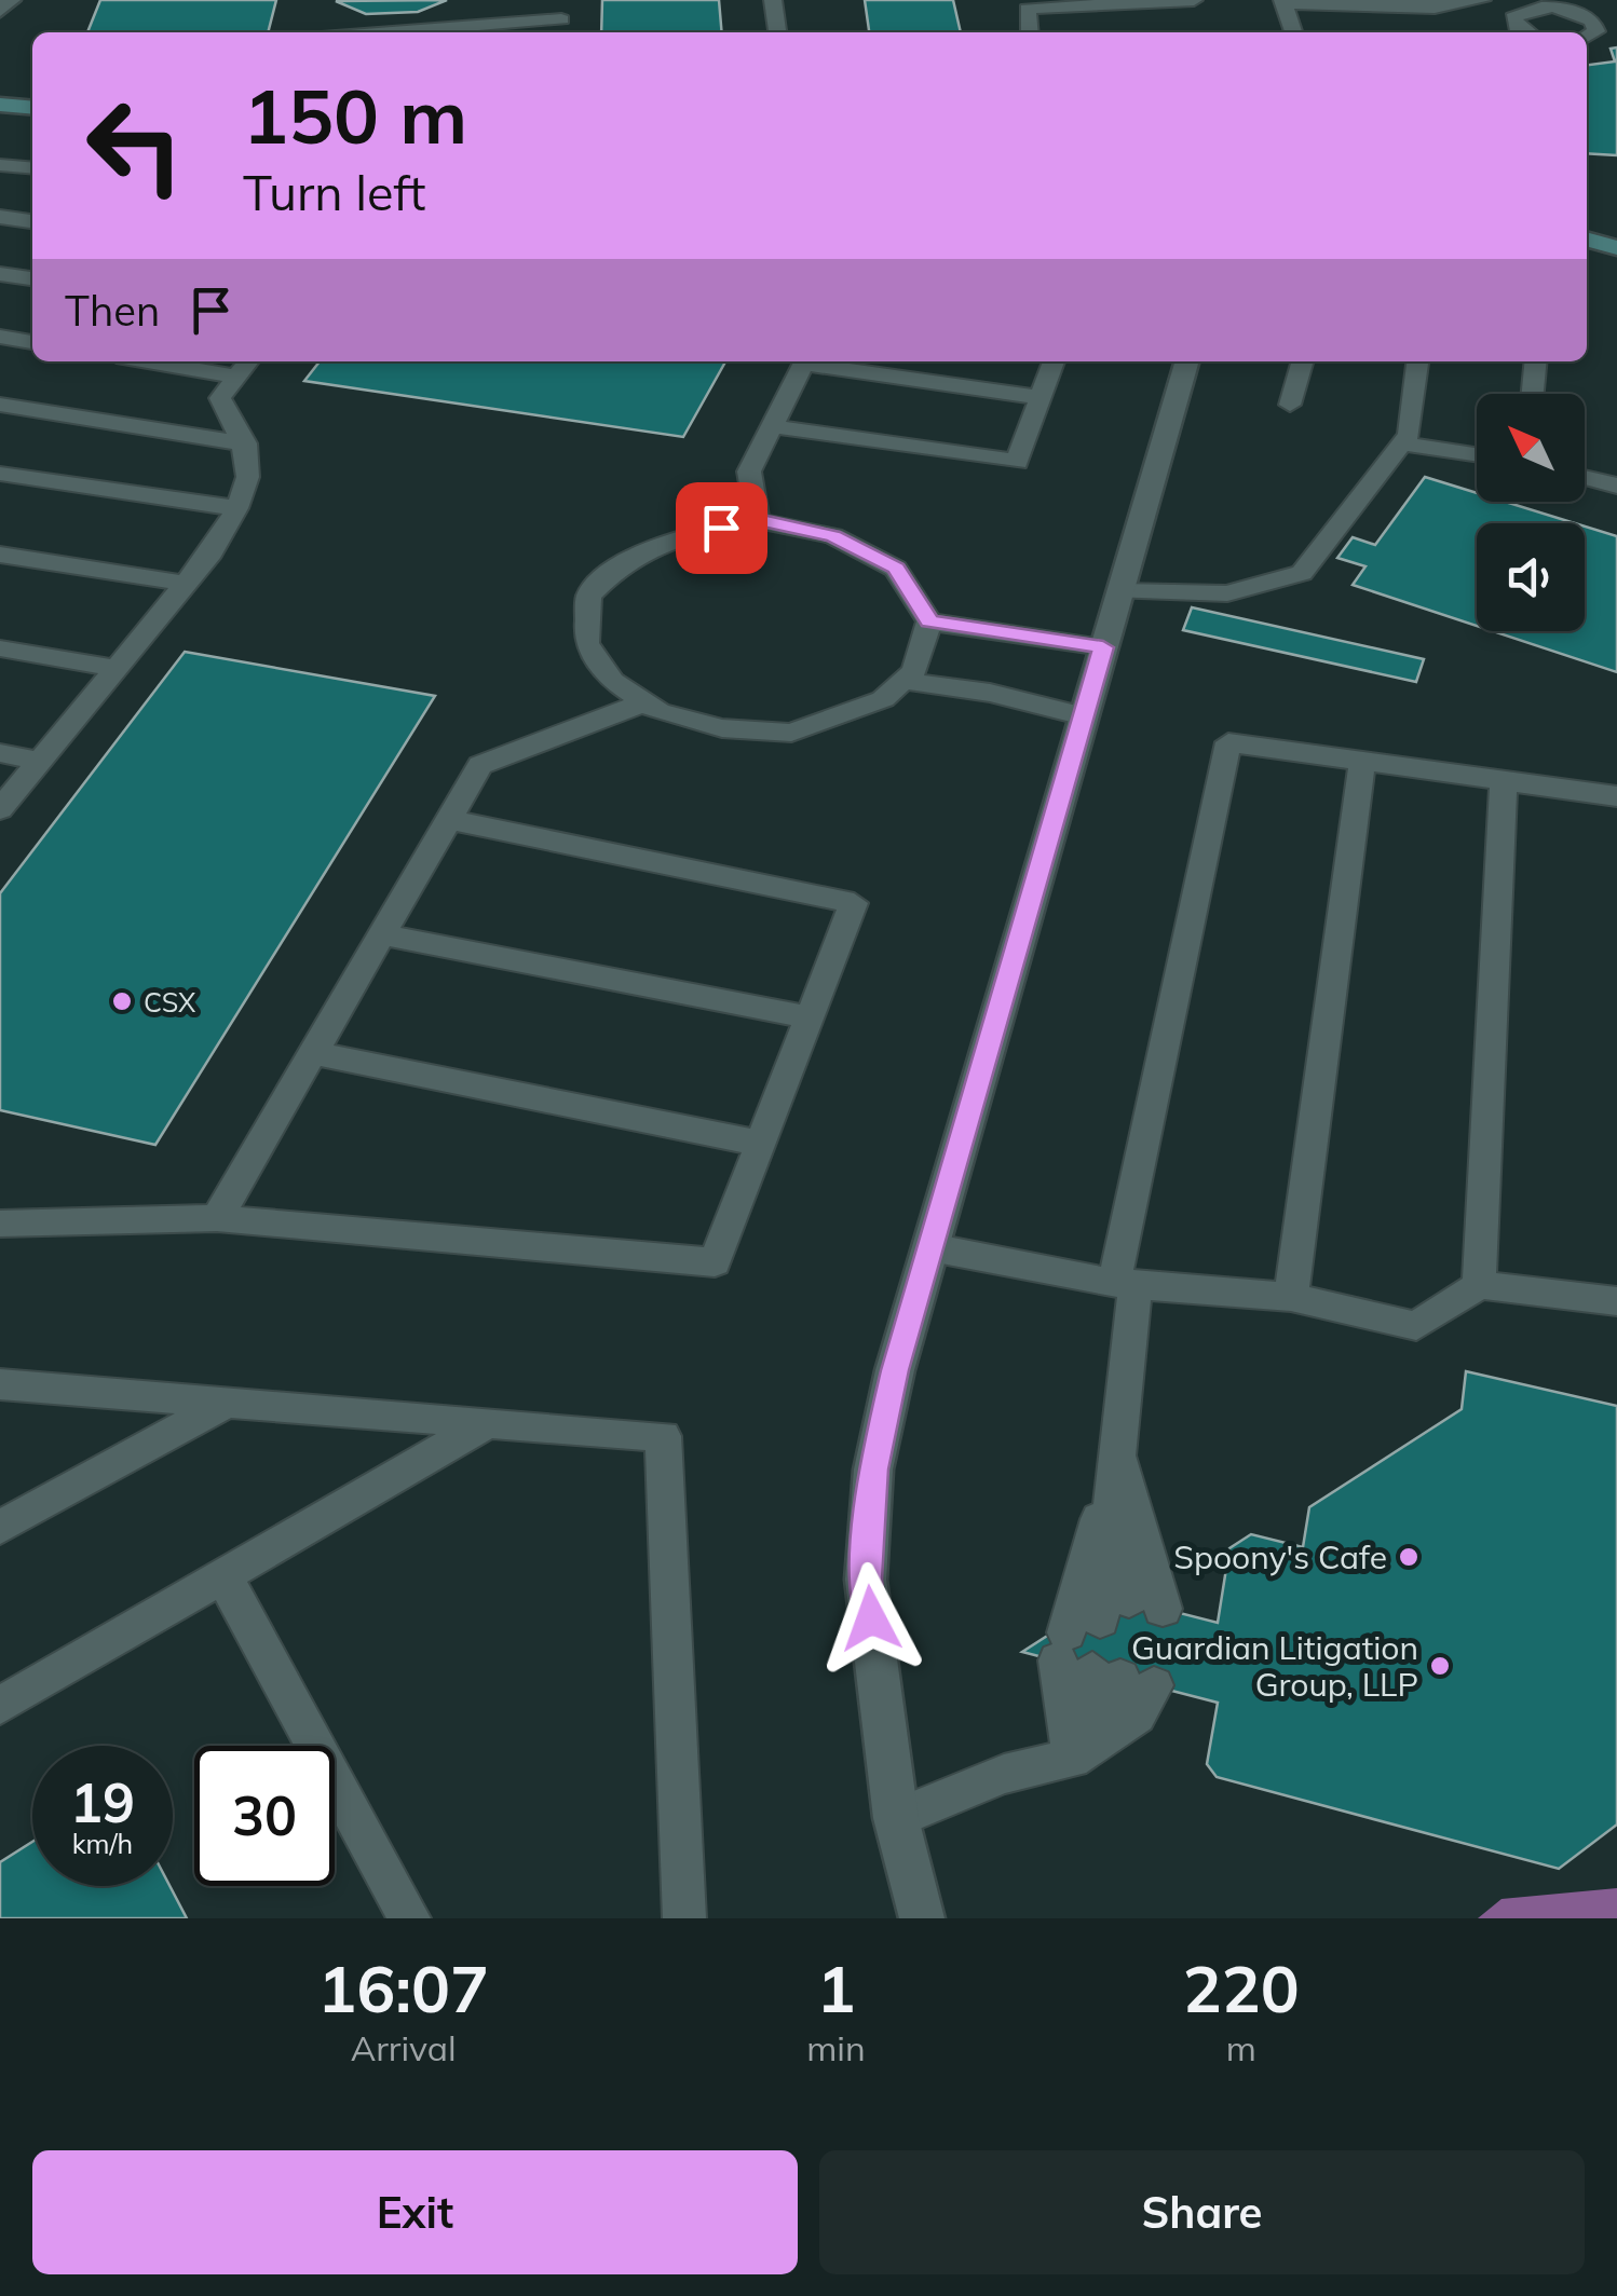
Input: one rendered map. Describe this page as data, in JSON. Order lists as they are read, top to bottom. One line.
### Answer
{"places":["CSX","Spoony's Cafe","Guardian Litigation Group, LLP"],"north":"top left","page":{"turn":["150 m","Turn left"],"then":"Then","speed":"19 km/h","limit":"30","eta":["16:07","Arrival","1","min","220","m"],"buttons":["Exit","Share"]}}
